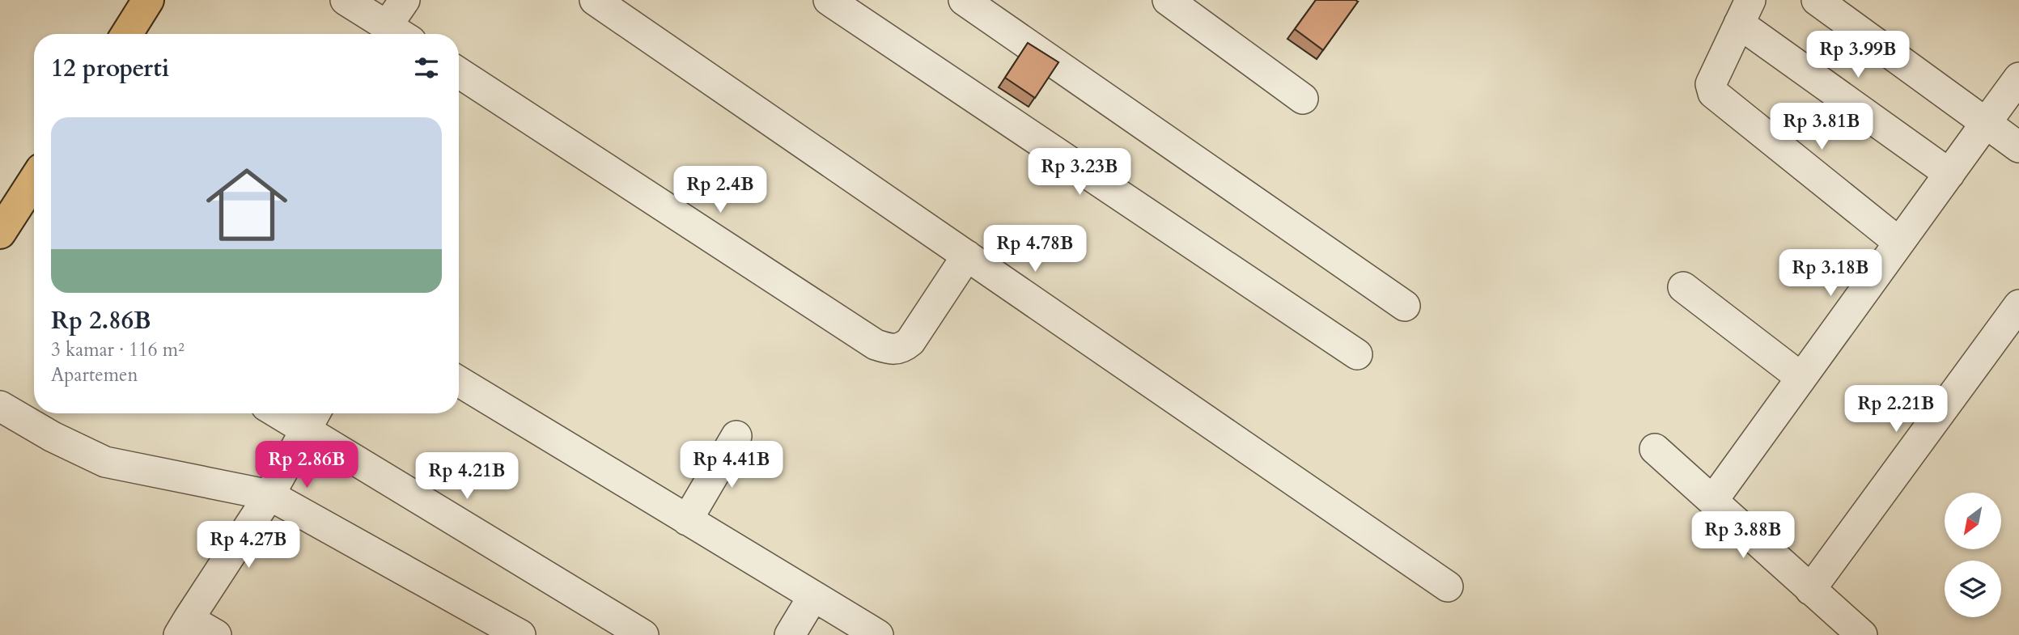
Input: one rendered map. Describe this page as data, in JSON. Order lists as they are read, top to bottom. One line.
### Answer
{"north":"bottom left","page":{"price":["Rp 3.99B","Rp 3.81B","Rp 3.23B","Rp 2.4B","Rp 4.78B","Rp 3.18B","Rp 2.21B","Rp 2.86B","Rp 4.41B","Rp 4.21B","Rp 3.88B","Rp 4.27B"],"heading":"12 properti","list":[{"name":"Rp 2.86B","note":"3 kamar · 116 m² · Apartemen"}]}}
